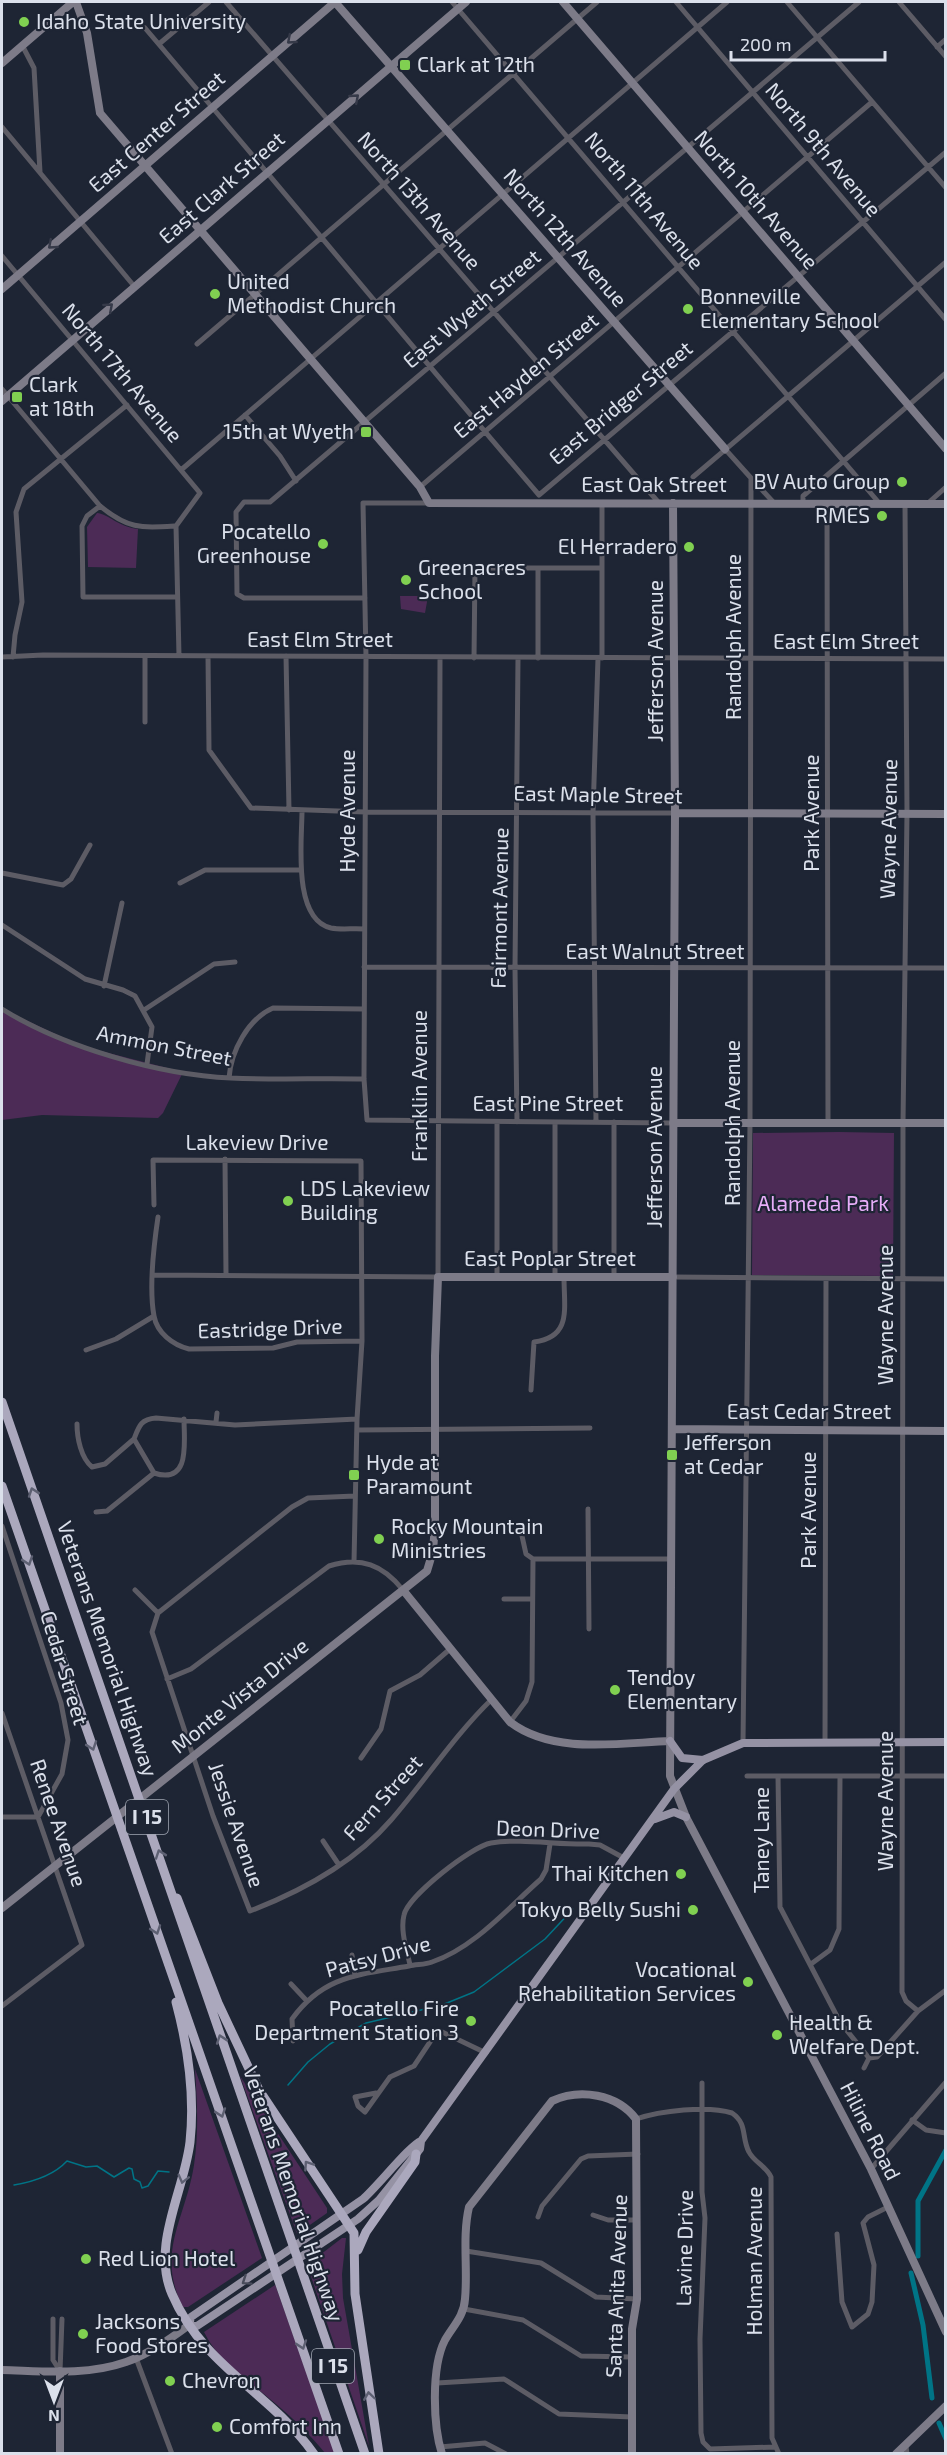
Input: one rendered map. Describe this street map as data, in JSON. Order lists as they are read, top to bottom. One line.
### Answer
{"streets":{"highway":["Veterans Memorial Highway","I 15"],"street":["East Center Street","North 9th Avenue","East Clark Street","North 10th Avenue","North 13th Avenue","North 11th Avenue","North 12th Avenue","East Wyeth Street","North 17th Avenue","East Hayden Street","East Bridger Street","East Oak Street","Randolph Avenue","East Elm Street","Jefferson Avenue","East Maple Street","Hyde Avenue","Park Avenue","Wayne Avenue","Fairmont Avenue","East Walnut Street","Ammon Street","Franklin Avenue","East Pine Street","Lakeview Drive","East Poplar Street","Eastridge Drive","East Cedar Street","Cedar Street","Monte Vista Drive","Fern Street","Renee Avenue","Jessie Avenue","Deon Drive","Taney Lane","Patsy Drive","Hiline Road","Lavine Drive","Holman Avenue","Santa Anita Avenue"]},"crossings":[["East Center Street","North 13th Avenue"],["East Center Street","North 12th Avenue"],["East Center Street","North 17th Avenue"],["North 9th Avenue","East Wyeth Street"],["North 9th Avenue","East Hayden Street"],["North 9th Avenue","East Bridger Street"],["East Clark Street","North 13th Avenue"],["East Clark Street","North 11th Avenue"],["East Clark Street","North 12th Avenue"],["East Clark Street","North 17th Avenue"],["North 10th Avenue","East Wyeth Street"],["North 10th Avenue","East Hayden Street"],["North 10th Avenue","East Bridger Street"],["North 13th Avenue","East Wyeth Street"],["North 13th Avenue","East Hayden Street"],["North 13th Avenue","East Bridger Street"],["North 13th Avenue","East Oak Street"],["North 11th Avenue","East Wyeth Street"],["North 11th Avenue","East Hayden Street"],["North 11th Avenue","East Bridger Street"],["North 11th Avenue","East Oak Street"],["North 12th Avenue","East Wyeth Street"],["North 12th Avenue","East Hayden Street"],["North 12th Avenue","East Bridger Street"],["North 12th Avenue","East Oak Street"],["East Wyeth Street","Hyde Avenue"],["East Bridger Street","East Oak Street"],["East Oak Street","Randolph Avenue"],["East Oak Street","Jefferson Avenue"],["East Oak Street","Hyde Avenue"],["East Oak Street","Park Avenue"],["East Oak Street","Wayne Avenue"],["Randolph Avenue","East Elm Street"],["Randolph Avenue","East Maple Street"],["Randolph Avenue","East Walnut Street"],["Randolph Avenue","East Pine Street"],["Randolph Avenue","East Poplar Street"],["Randolph Avenue","East Cedar Street"],["East Elm Street","Jefferson Avenue"],["East Elm Street","East Maple Street"],["East Elm Street","Hyde Avenue"],["East Elm Street","Park Avenue"],["East Elm Street","Wayne Avenue"],["East Elm Street","Fairmont Avenue"],["East Elm Street","Franklin Avenue"],["Jefferson Avenue","East Maple Street"],["Jefferson Avenue","East Walnut Street"],["Jefferson Avenue","East Pine Street"],["Jefferson Avenue","East Poplar Street"],["Jefferson Avenue","East Cedar Street"],["Jefferson Avenue","Hiline Road"],["East Maple Street","Hyde Avenue"],["East Maple Street","Park Avenue"],["East Maple Street","Wayne Avenue"],["East Maple Street","Fairmont Avenue"],["East Maple Street","Franklin Avenue"],["Hyde Avenue","East Walnut Street"],["Hyde Avenue","Ammon Street"],["Hyde Avenue","East Pine Street"],["Park Avenue","East Walnut Street"],["Park Avenue","East Pine Street"],["Park Avenue","East Poplar Street"],["Park Avenue","East Cedar Street"],["Wayne Avenue","East Walnut Street"],["Wayne Avenue","East Pine Street"],["Wayne Avenue","East Poplar Street"],["Wayne Avenue","East Cedar Street"],["Fairmont Avenue","East Walnut Street"],["Fairmont Avenue","East Pine Street"],["East Walnut Street","Franklin Avenue"],["Franklin Avenue","East Pine Street"],["Franklin Avenue","East Poplar Street"],["Franklin Avenue","Monte Vista Drive"],["Lakeview Drive","East Poplar Street"],["Cedar Street","Renee Avenue"],["Monte Vista Drive","Renee Avenue"],["Monte Vista Drive","Jessie Avenue"],["Fern Street","Jessie Avenue"],["Deon Drive","Patsy Drive"],["Lavine Drive","Holman Avenue"]],"one_way":["East Center Street"],"parks":["Alameda Park"],"places":{"other":["Idaho State University","United Methodist Church","Bonneville Elementary School","BV Auto Group","RMES","Pocatello Greenhouse","El Herradero","Greenacres School","LDS Lakeview Building","Rocky Mountain Ministries","Tendoy Elementary","Thai Kitchen","Tokyo Belly Sushi","Vocational Rehabilitation Services","Pocatello Fire Department Station 3","Health & Welfare Dept.","Red Lion Hotel","Jacksons Food Stores","Chevron","Comfort Inn"],"transit":["Clark at 12th","Clark at 18th","15th at Wyeth","Jefferson at Cedar","Hyde at Paramount"]},"scale_bar":"200 m","north":"bottom"}
